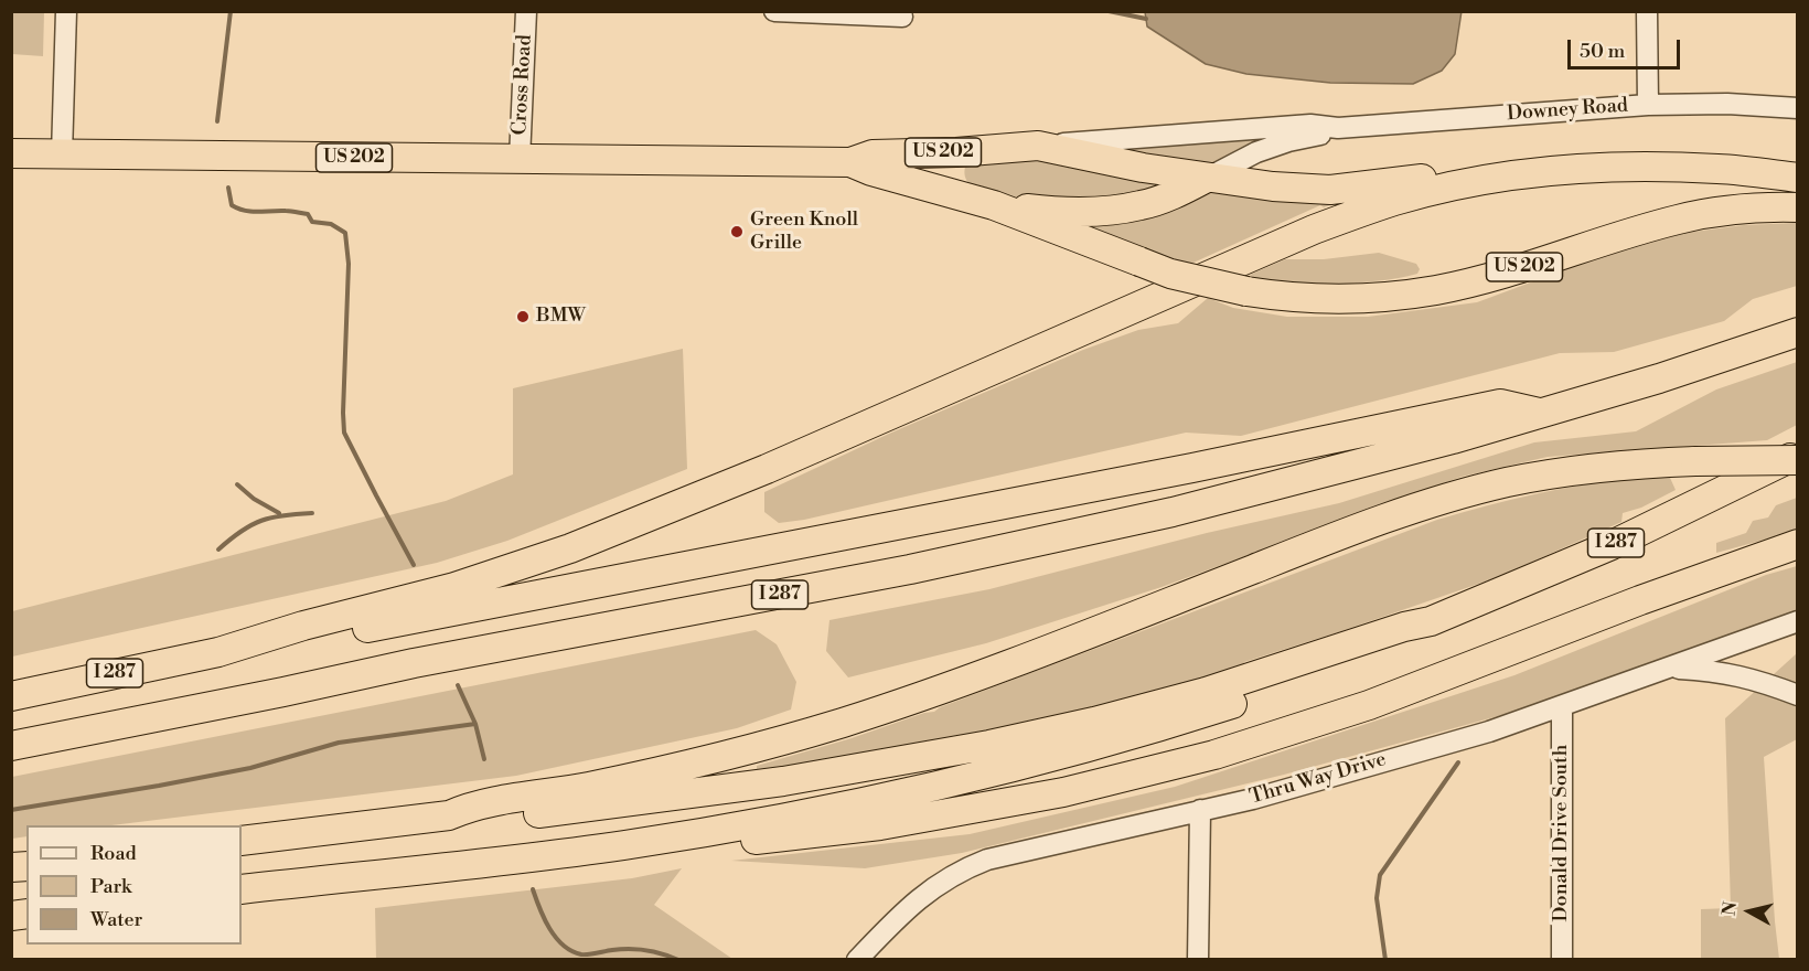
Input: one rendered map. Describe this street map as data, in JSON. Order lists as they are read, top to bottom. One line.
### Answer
{"streets":{"highway":["US 202","I 287"],"street":["Cross Road","Downey Road","Thru Way Drive","Donald Drive South"]},"crossings":[["Cross Road","US 202"],["Downey Road","US 202"],["Thru Way Drive","Donald Drive South"]],"places":["Green Knoll Grille","BMW"],"legend":["Road","Park","Water"],"scale_bar":"50 m","north":"left"}
